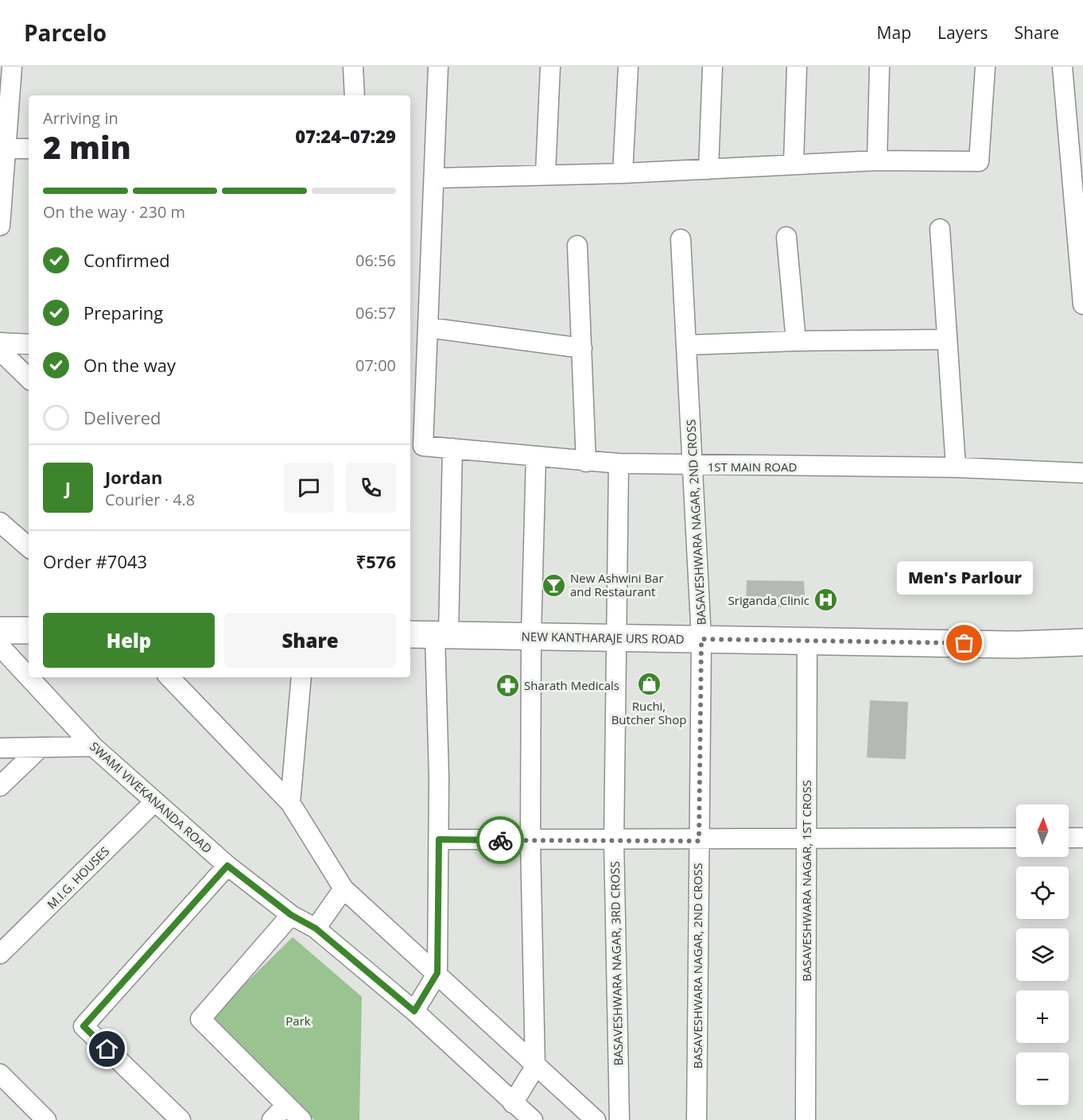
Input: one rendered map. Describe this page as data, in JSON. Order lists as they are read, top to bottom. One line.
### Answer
{"streets":{"main road":["NEW KANTHARAJE URS ROAD"],"street":["1ST MAIN ROAD","BASAVESHWARA NAGAR, 2ND CROSS","SWAMI VIVEKANANDA ROAD","M.I.G. HOUSES","BASAVESHWARA NAGAR, 1ST CROSS","BASAVESHWARA NAGAR, 3RD CROSS"]},"crossings":[["1ST MAIN ROAD","BASAVESHWARA NAGAR, 2ND CROSS"],["1ST MAIN ROAD","BASAVESHWARA NAGAR, 3RD CROSS"],["BASAVESHWARA NAGAR, 2ND CROSS","NEW KANTHARAJE URS ROAD"],["NEW KANTHARAJE URS ROAD","BASAVESHWARA NAGAR, 1ST CROSS"],["NEW KANTHARAJE URS ROAD","BASAVESHWARA NAGAR, 3RD CROSS"],["SWAMI VIVEKANANDA ROAD","M.I.G. HOUSES"]],"parks":["Park"],"places":{"bar":["New Ashwini Bar and Restaurant"],"hospital":["Sriganda Clinic"],"other":["Men's Parlour"],"shop":["Ruchi, Butcher Shop"],"pharmacy":["Sharath Medicals"]},"north":"top","page":{"header":"Parcelo","nav":["Map","Layers","Share"],"heading":["2 min","Arriving in","07:24–07:29"],"panel":["Jordan","Courier · 4.8","Order #7043","₹576"],"bar":"On the way · 230 m","list":[["Confirmed","06:56"],["Preparing","06:57"],["On the way","07:00"],"Delivered"],"round":"J","bubble":"Men's Parlour","buttons":["Help","Share"],"map_buttons":["+","−"]}}
